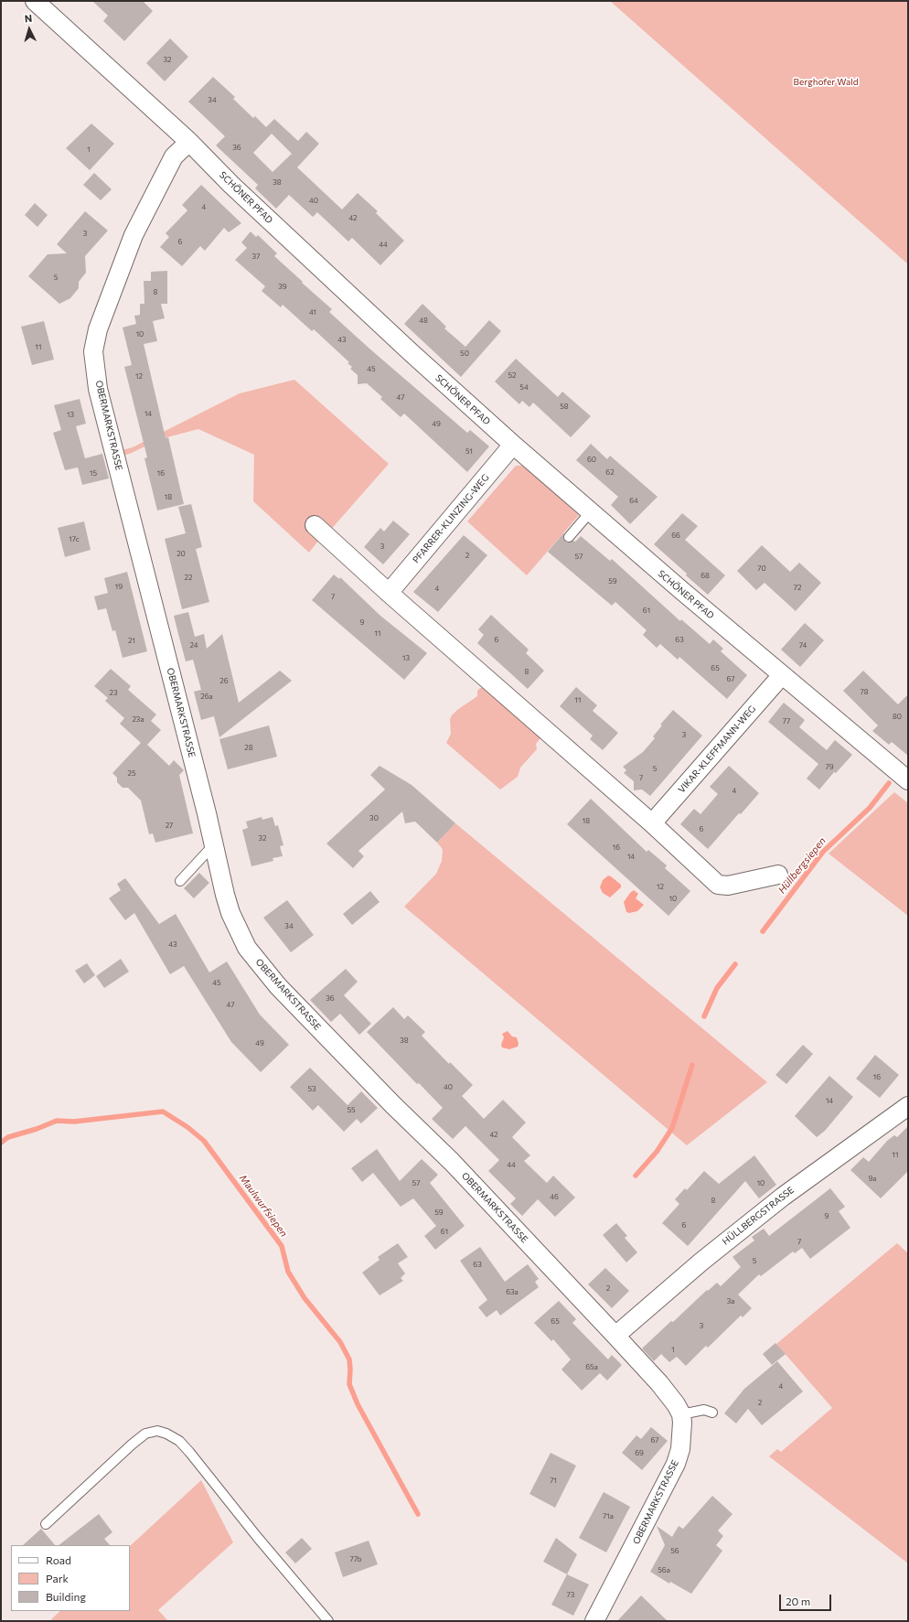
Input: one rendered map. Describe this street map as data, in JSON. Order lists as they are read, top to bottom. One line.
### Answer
{"streets":{"street":["SCHÖNER PFAD","OBERMARKSTRASSE","PFARRER-KLINZING-WEG","VIKAR-KLEFFMANN-WEG","HÜLLBERGSTRASSE"]},"crossings":[["SCHÖNER PFAD","OBERMARKSTRASSE"],["SCHÖNER PFAD","PFARRER-KLINZING-WEG"],["SCHÖNER PFAD","VIKAR-KLEFFMANN-WEG"],["OBERMARKSTRASSE","HÜLLBERGSTRASSE"]],"water":["Hüllbergsiepen","Maulwurfsiepen"],"parks":["Berghofer Wald"],"house_numbers":["32","34","36","1","38","40","4","42","3","6","44","37","5","39","8","41","48","10","43","11","50","45","52","12","54","47","58","14","13","49","51","60","62","15","16","18","64","66","17c","3","20","2","57","70","68","22","59","19","72","4","7","61","9","11","6","63","21","24","74","13","65","8","67","26","78","23","26a","11","80","23a","77","3","28","79","5","25","7","4","30","18","27","6","32","16","14","12","10","34","43","45","36","47","38","49","16","40","53","14","55","42","11","44","9a","57","10","46","8","59","9","6","61","7","5","63","2","63a","3a","65","3","1","65a","4","2","67","69","71","71a","56","77b","56a","73"],"legend":["Road","Park","Building"],"scale_bar":"20 m","north":"top"}
